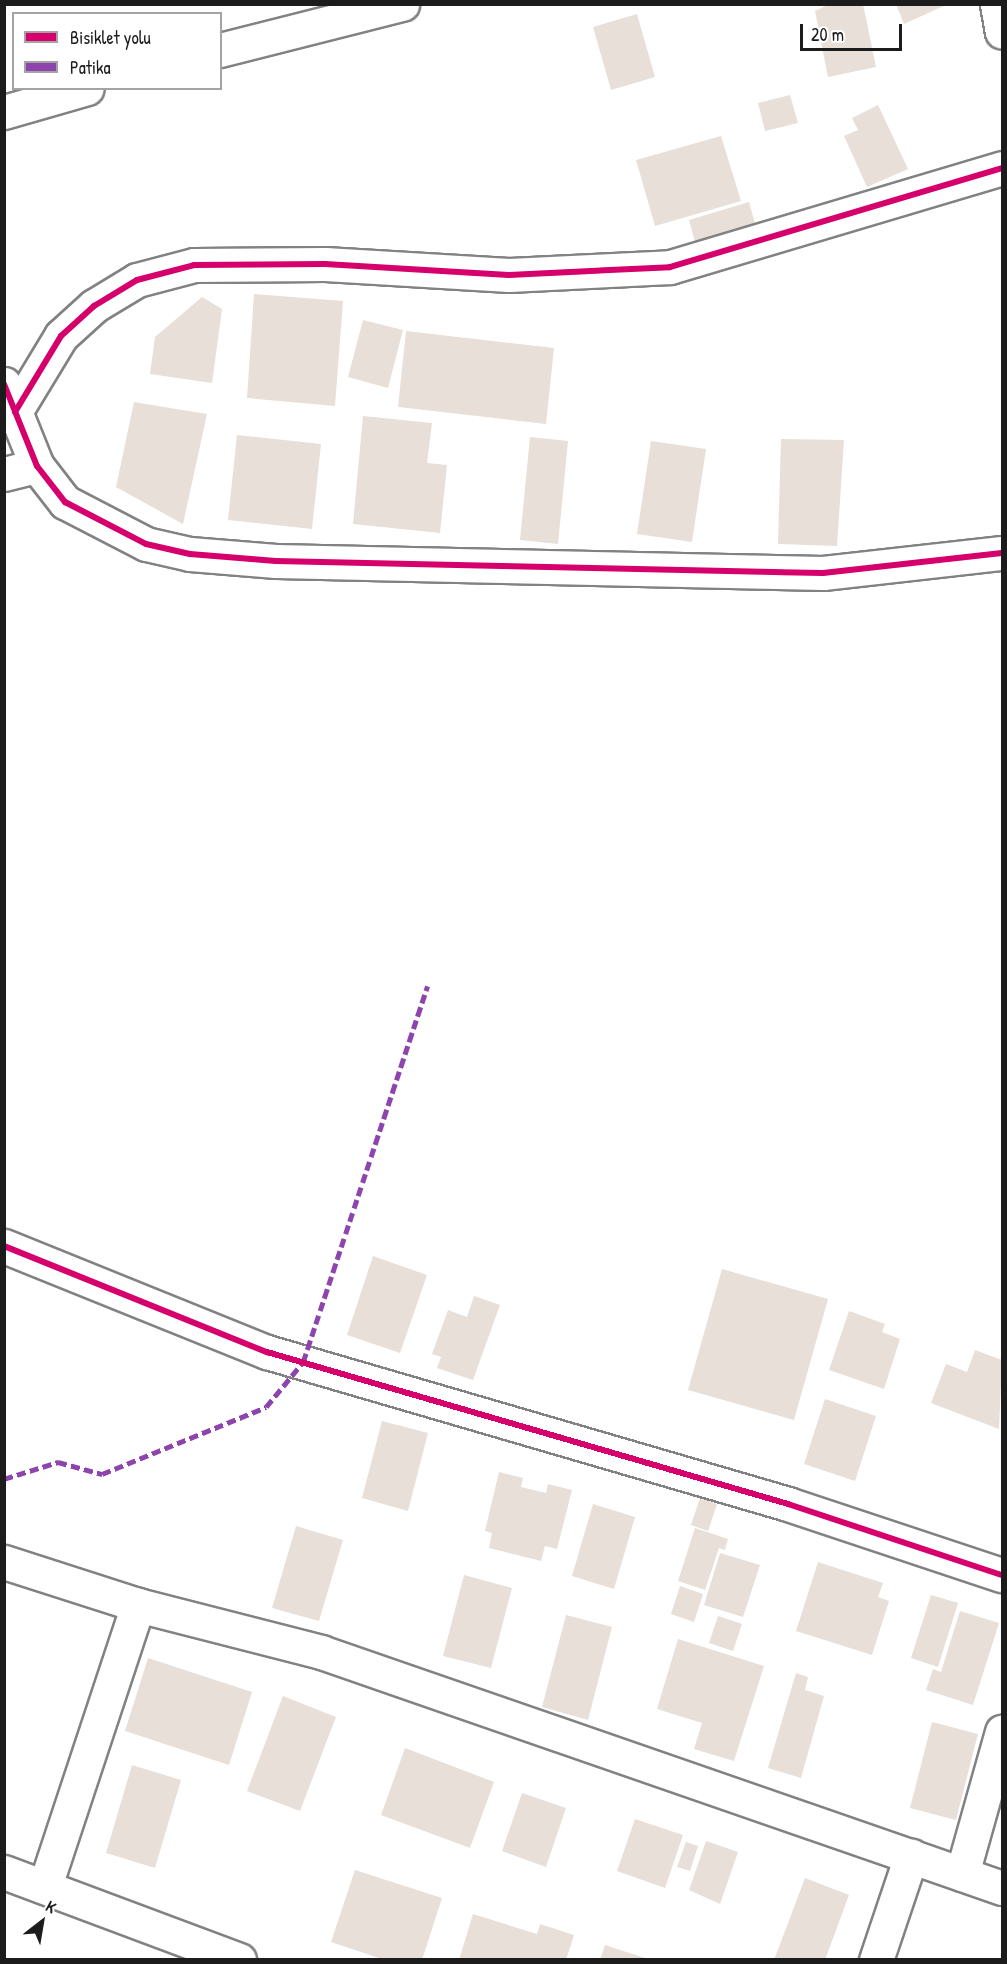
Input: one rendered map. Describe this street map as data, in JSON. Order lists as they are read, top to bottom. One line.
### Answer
{"legend":["Bisiklet yolu","Patika"],"scale_bar":"20 m","north":"top right"}
